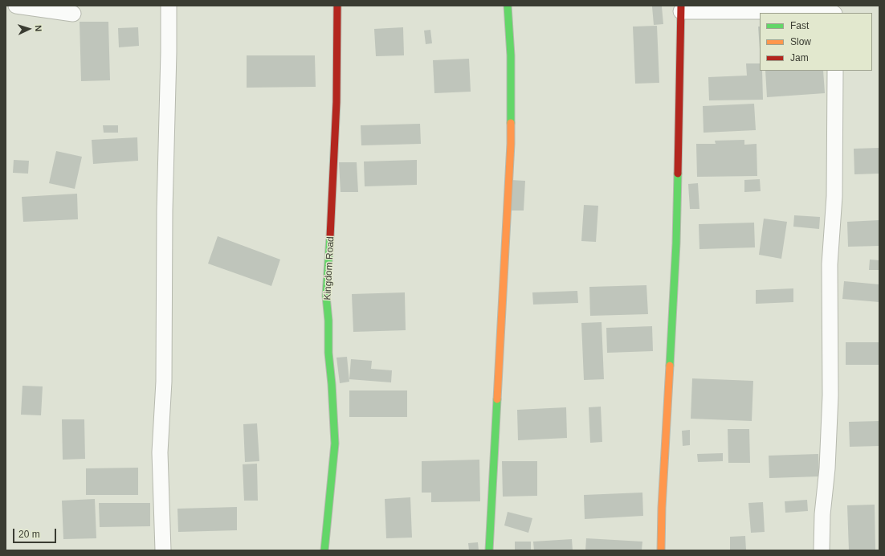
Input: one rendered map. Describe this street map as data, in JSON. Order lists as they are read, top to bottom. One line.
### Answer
{"streets":{"street":["Kingdom Road"]},"legend":["Fast","Slow","Jam"],"scale_bar":"20 m","north":"right"}
